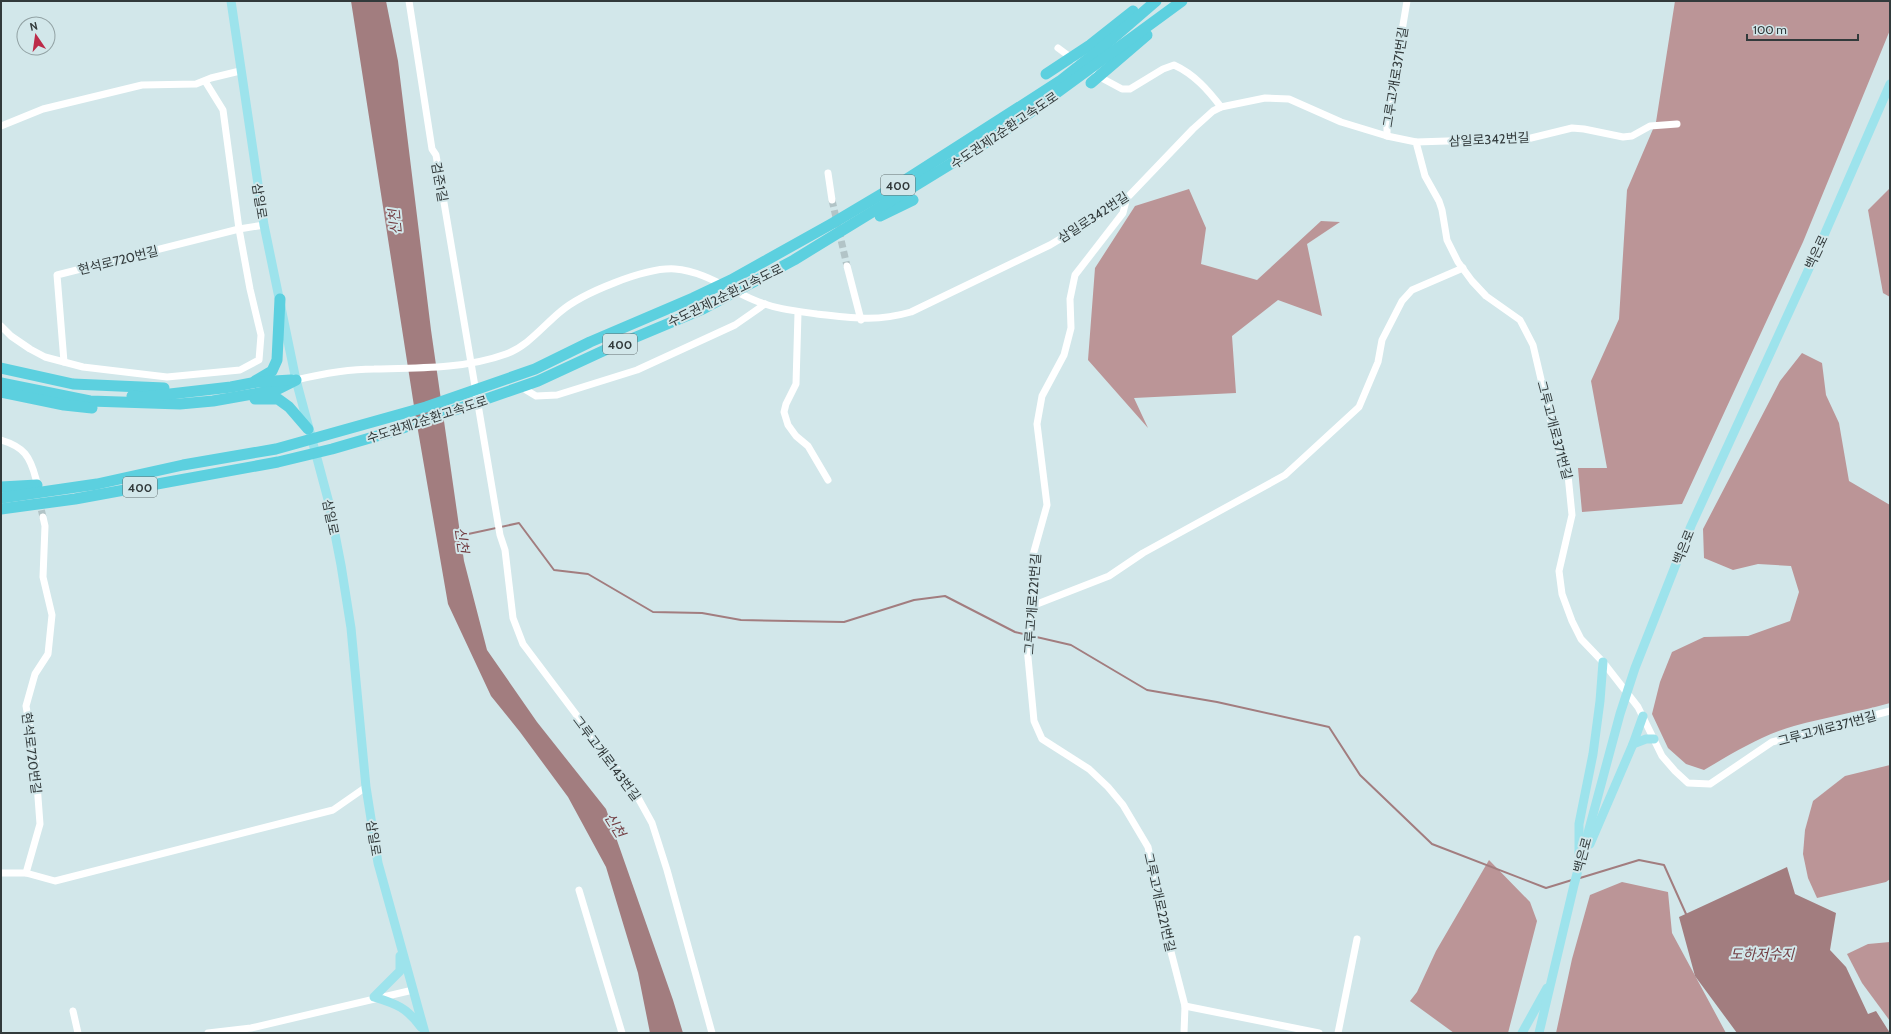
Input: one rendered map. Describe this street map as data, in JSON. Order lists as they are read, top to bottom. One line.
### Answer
{"streets":{"highway":["수도권제2순환고속도로","400"],"main road":["삼일로","백은로"],"street":["그루고개로371번길","삼일로342번길","검준1길","현석로720번길","그루고개로221번길","그루고개로143번길"]},"crossings":[["그루고개로371번길","삼일로342번길"],["삼일로342번길","검준1길"],["삼일로342번길","삼일로"],["삼일로342번길","그루고개로221번길"],["검준1길","그루고개로143번길"],["삼일로","현석로720번길"]],"water":["신천","도하저수지"],"scale_bar":"100 m","north":"top"}
